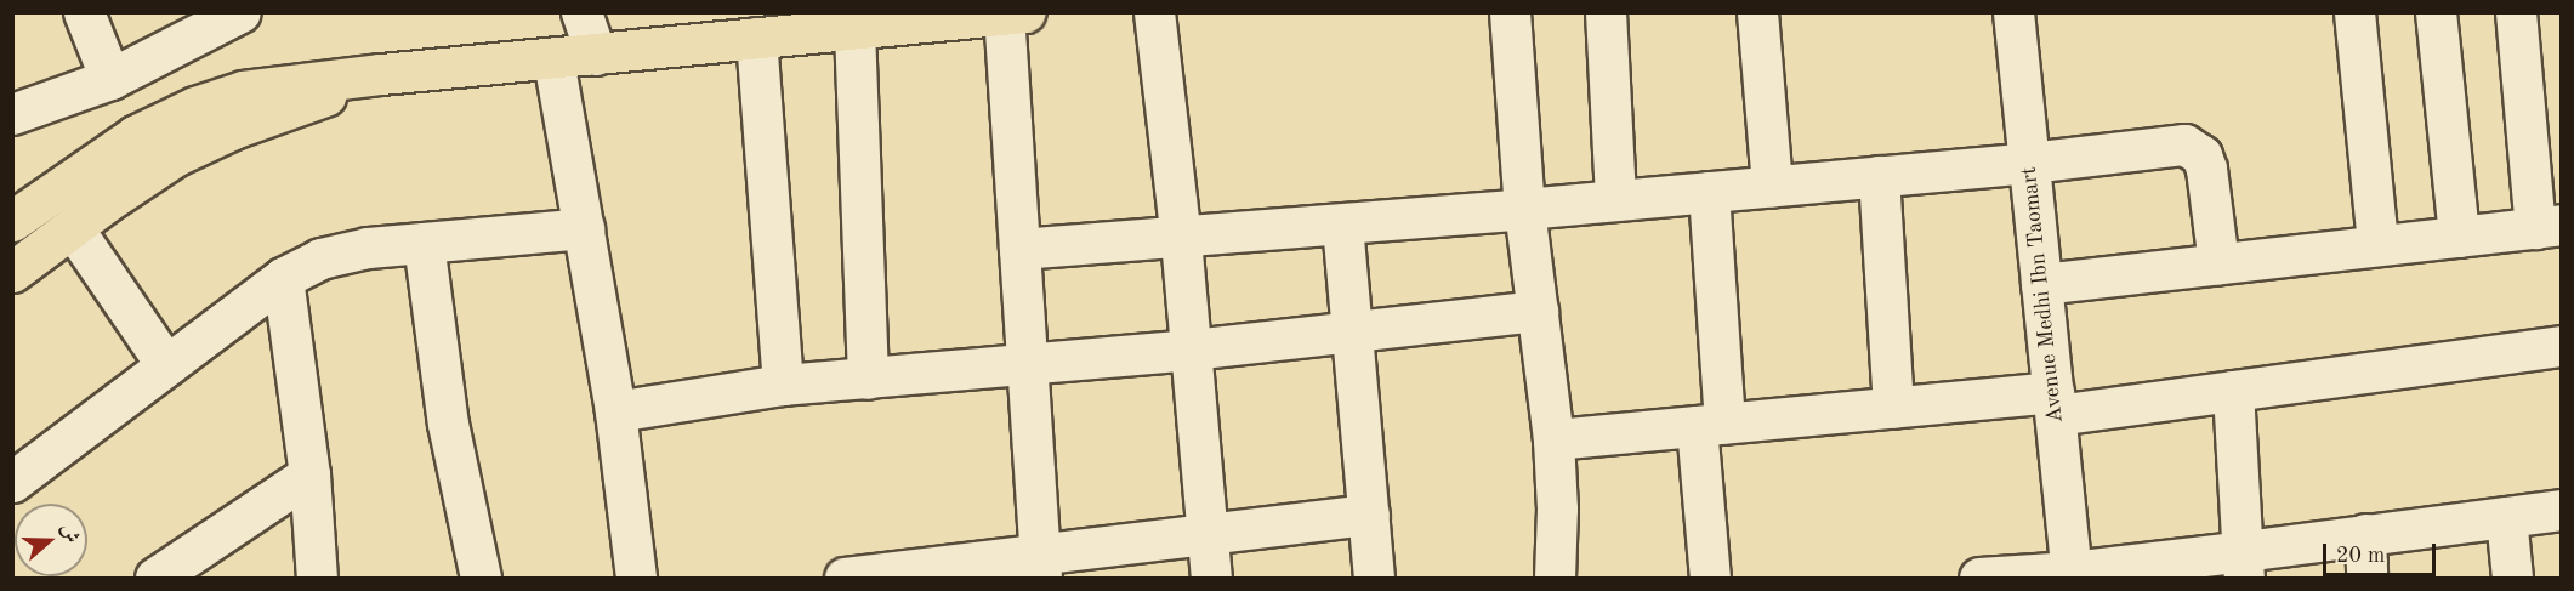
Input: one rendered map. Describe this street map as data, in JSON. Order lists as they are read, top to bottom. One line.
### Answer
{"streets":{"street":["Avenue Medhi Ibn Taomart"]},"scale_bar":"20 m","north":"right"}
